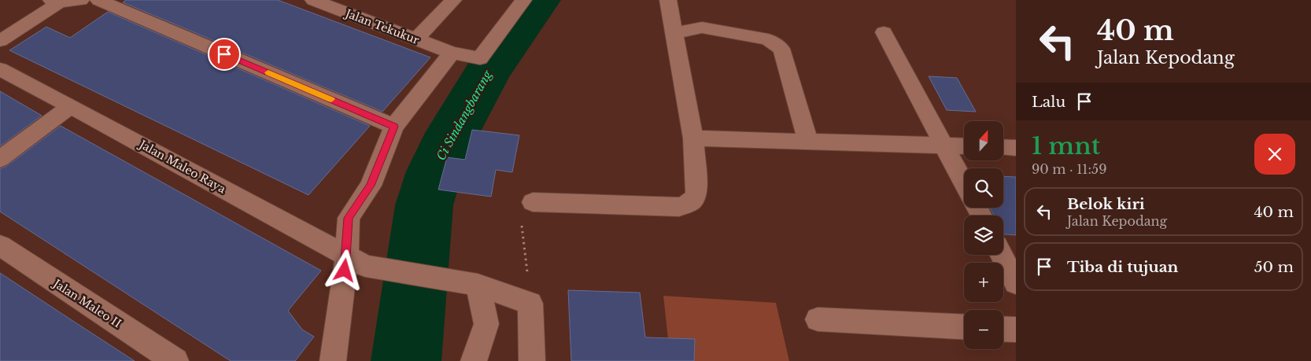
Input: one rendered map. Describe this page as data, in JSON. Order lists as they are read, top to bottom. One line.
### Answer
{"streets":{"street":["Jalan Tekukur","Jalan Maleo Raya","Jalan Maleo II"]},"water":["Ci Sindangbarang"],"north":"top","page":{"turn":["40 m","Jalan Kepodang"],"then":"Lalu","heading":["1 mnt","90 m · 11:59"],"map_buttons":["+","−"],"list":[{"name":"Belok kiri","note":"Jalan Kepodang","value":"40 m"},{"name":"Tiba di tujuan","value":"50 m"}]}}
